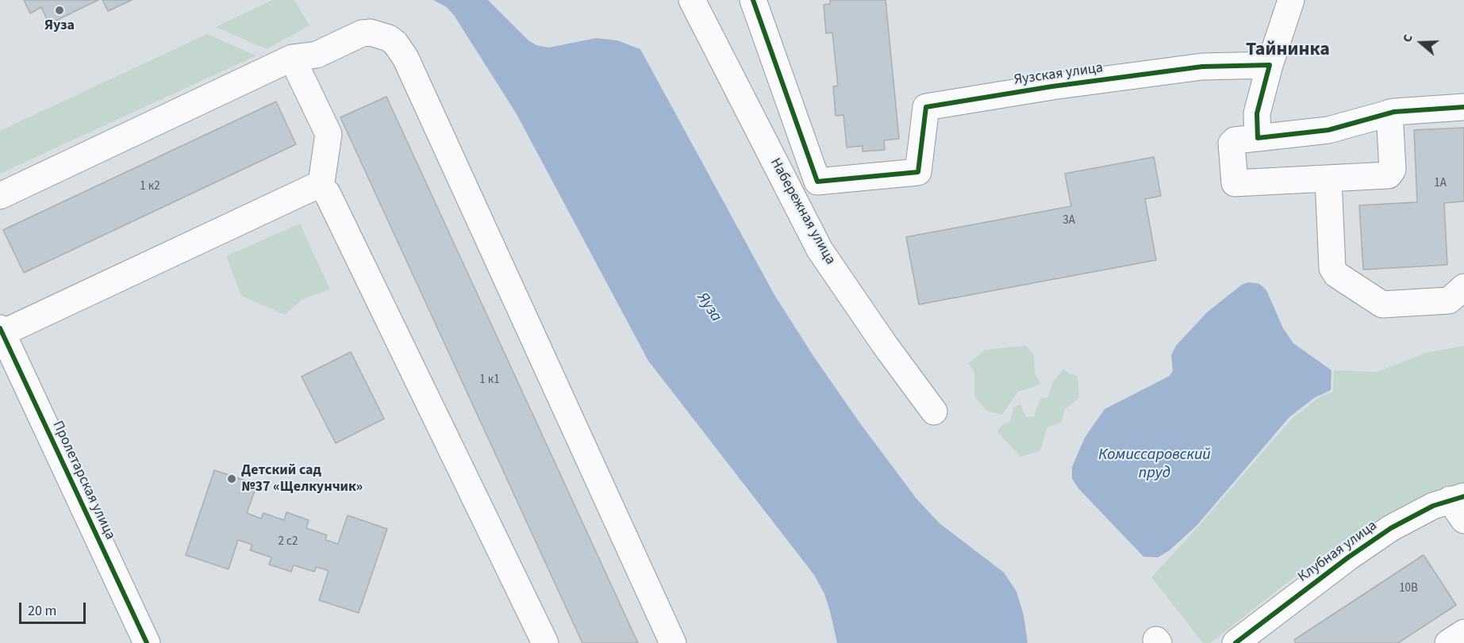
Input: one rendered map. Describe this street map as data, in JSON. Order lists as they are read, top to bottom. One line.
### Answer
{"streets":{"street":["Яузская улица","Набережная улица","Пролетарская улица","Клубная улица"]},"districts":["Тайнинка"],"water":["Яуза","Комиссаровский пруд"],"places":["Яуза","Детский сад №37 «Щелкунчик»"],"house_numbers":["1А","1 к2","3А","1 к1","2 с2","10В"],"scale_bar":"20 m","north":"left"}
